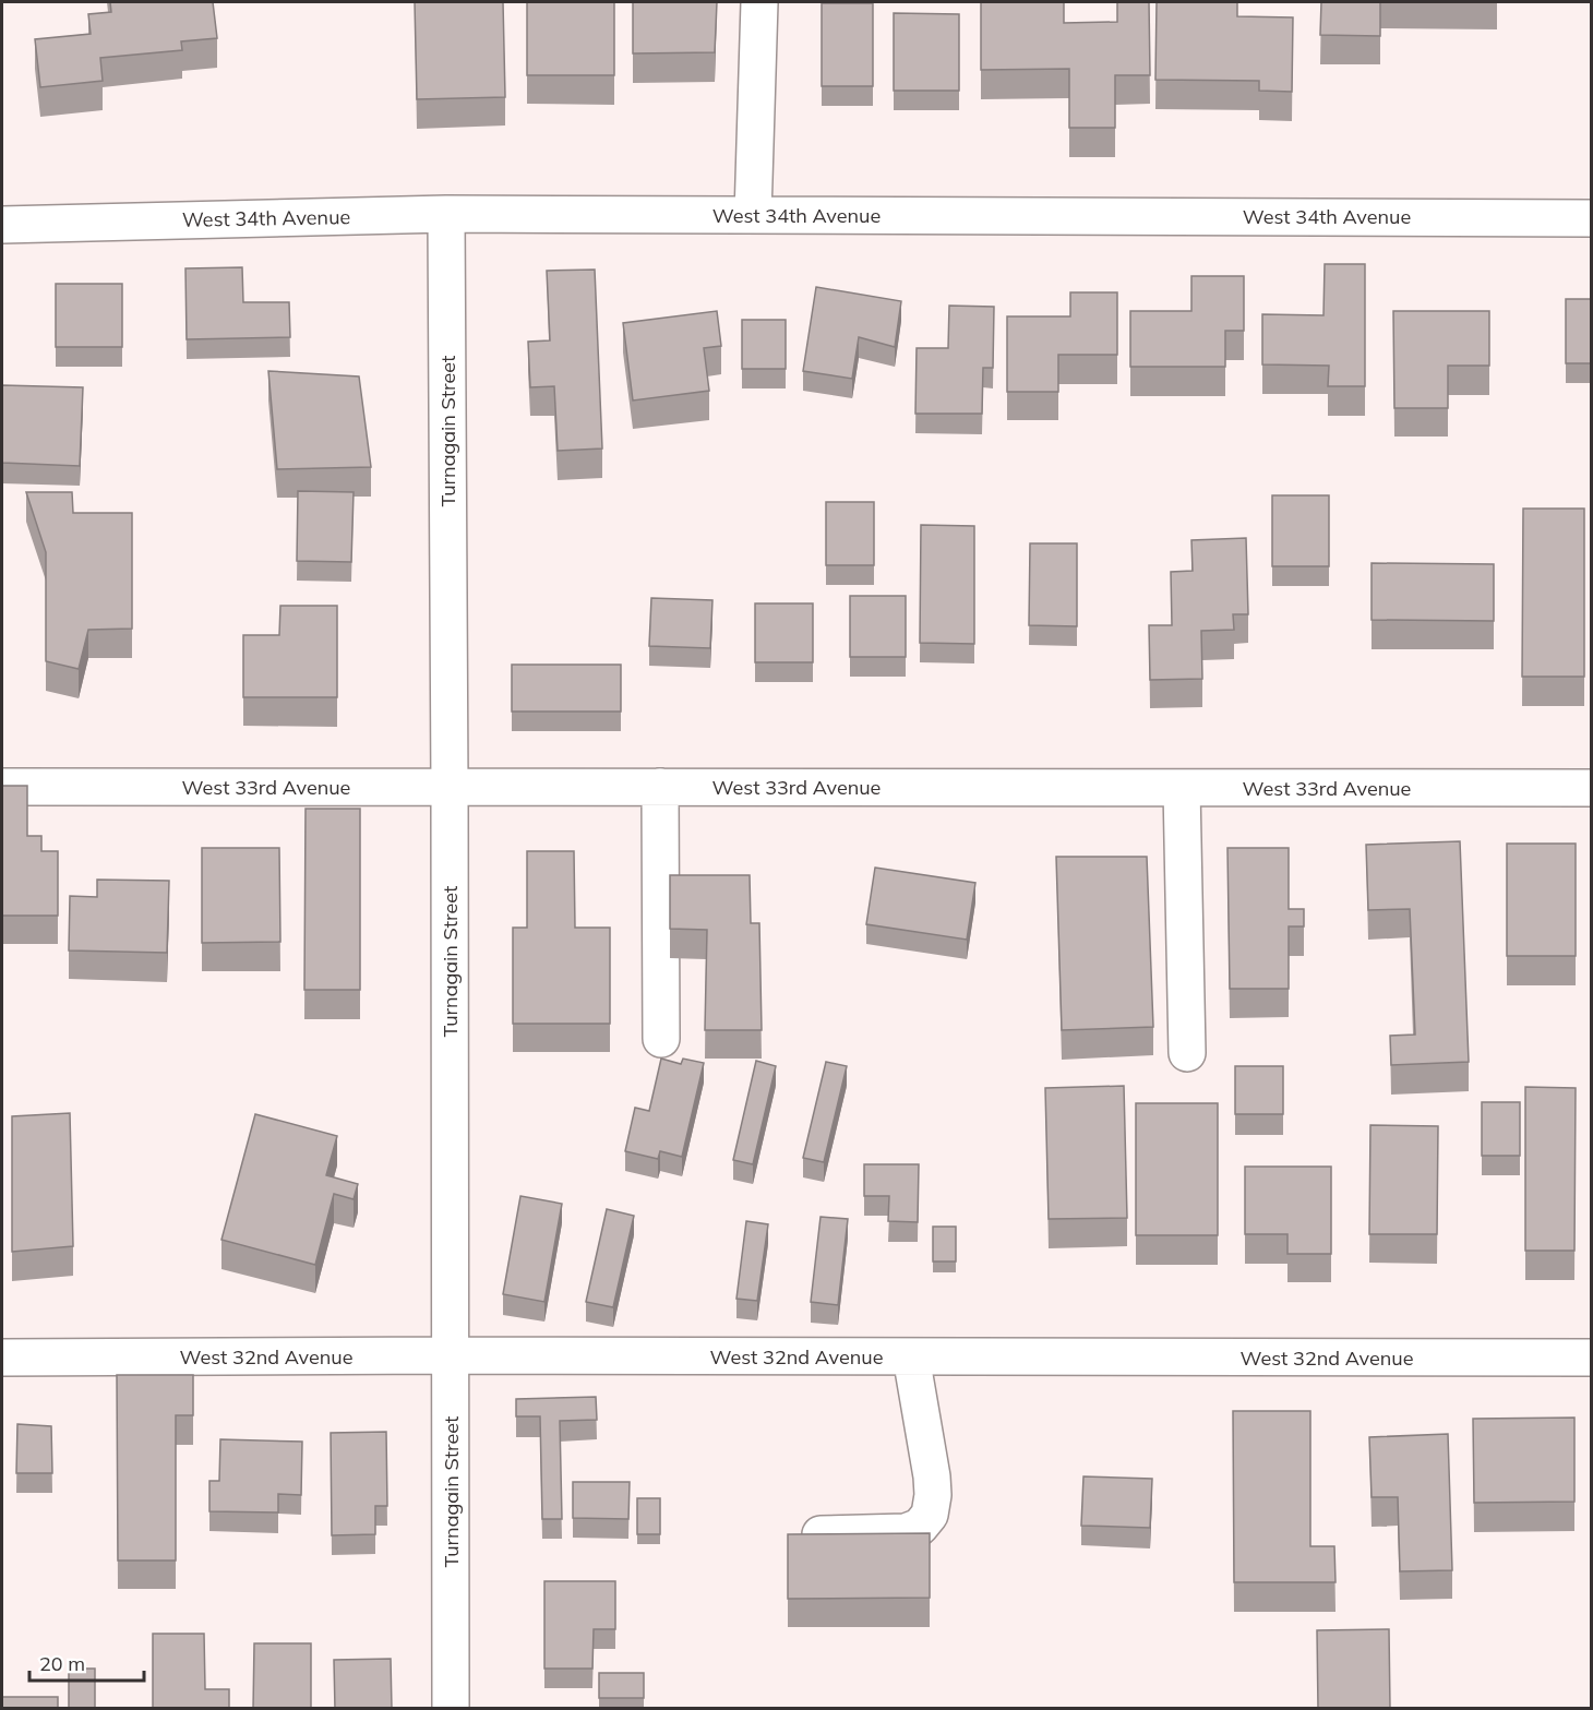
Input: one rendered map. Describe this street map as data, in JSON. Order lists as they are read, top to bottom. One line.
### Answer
{"streets":{"street":["West 34th Avenue","Turnagain Street","West 33rd Avenue","West 32nd Avenue"]},"crossings":[["West 34th Avenue","Turnagain Street"],["Turnagain Street","West 33rd Avenue"],["Turnagain Street","West 32nd Avenue"]],"scale_bar":"20 m"}
